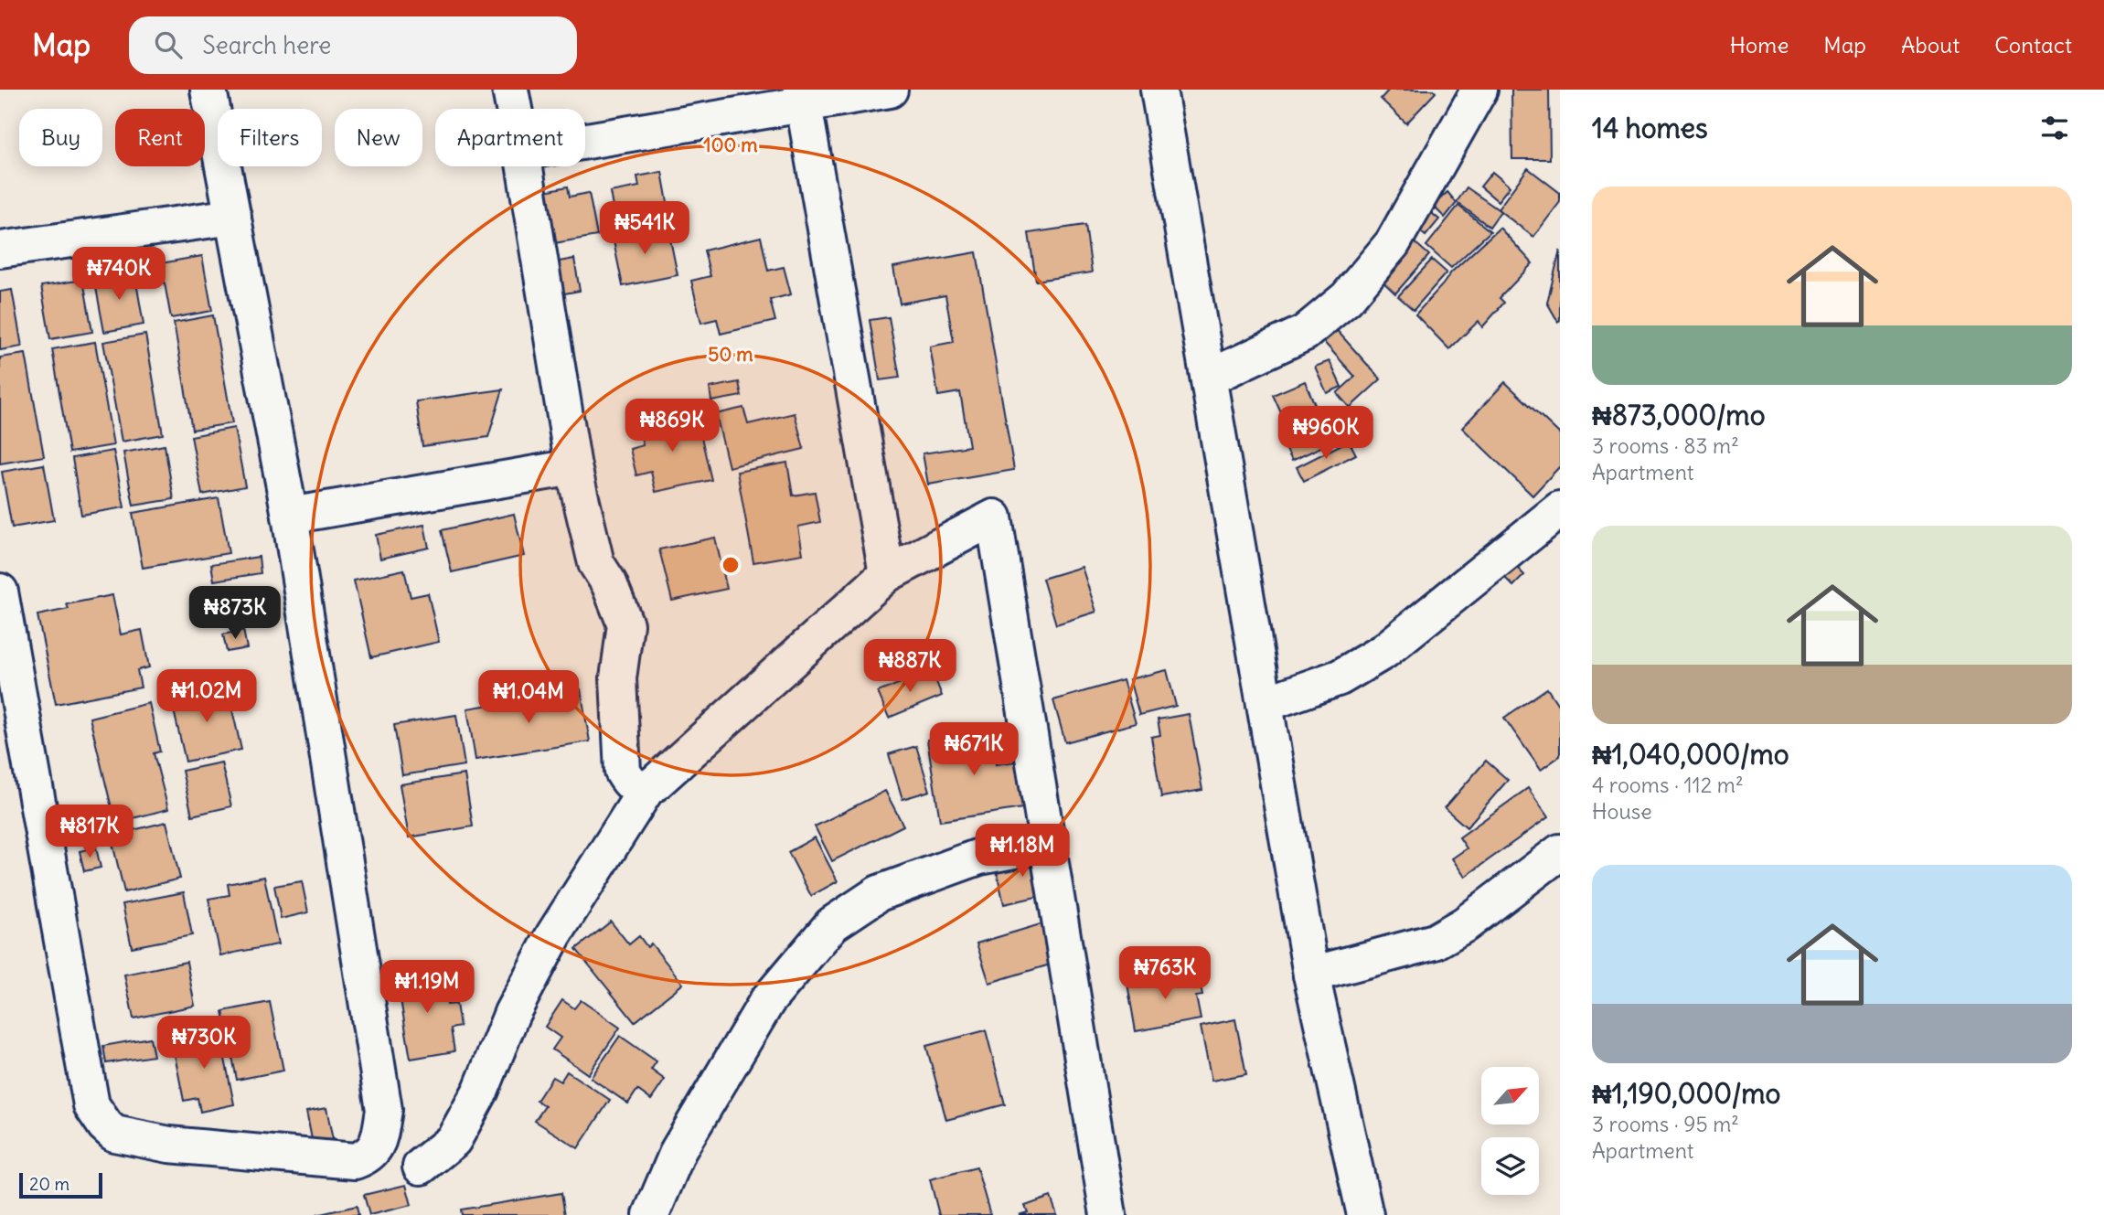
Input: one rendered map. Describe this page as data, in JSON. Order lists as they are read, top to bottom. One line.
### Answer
{"scale_bar":"20 m","north":"top right","page":{"header":"Map","search":"Search here","nav":["Home","Map","About","Contact"],"heading":"14 homes","chip":["Buy","Rent","Filters","New","Apartment"],"list":[{"name":"₦873,000/mo","note":"3 rooms · 83 m² · Apartment"},{"name":"₦1,040,000/mo","note":"4 rooms · 112 m² · House"},{"name":"₦1,190,000/mo","note":"3 rooms · 95 m² · Apartment"}],"price":["₦541K","₦740K","₦869K","₦960K","₦873K","₦887K","₦1.02M","₦1.04M","₦671K","₦817K","₦1.18M","₦763K","₦1.19M","₦730K"],"scale":"20 m"},"rings":["100 m","50 m"]}
